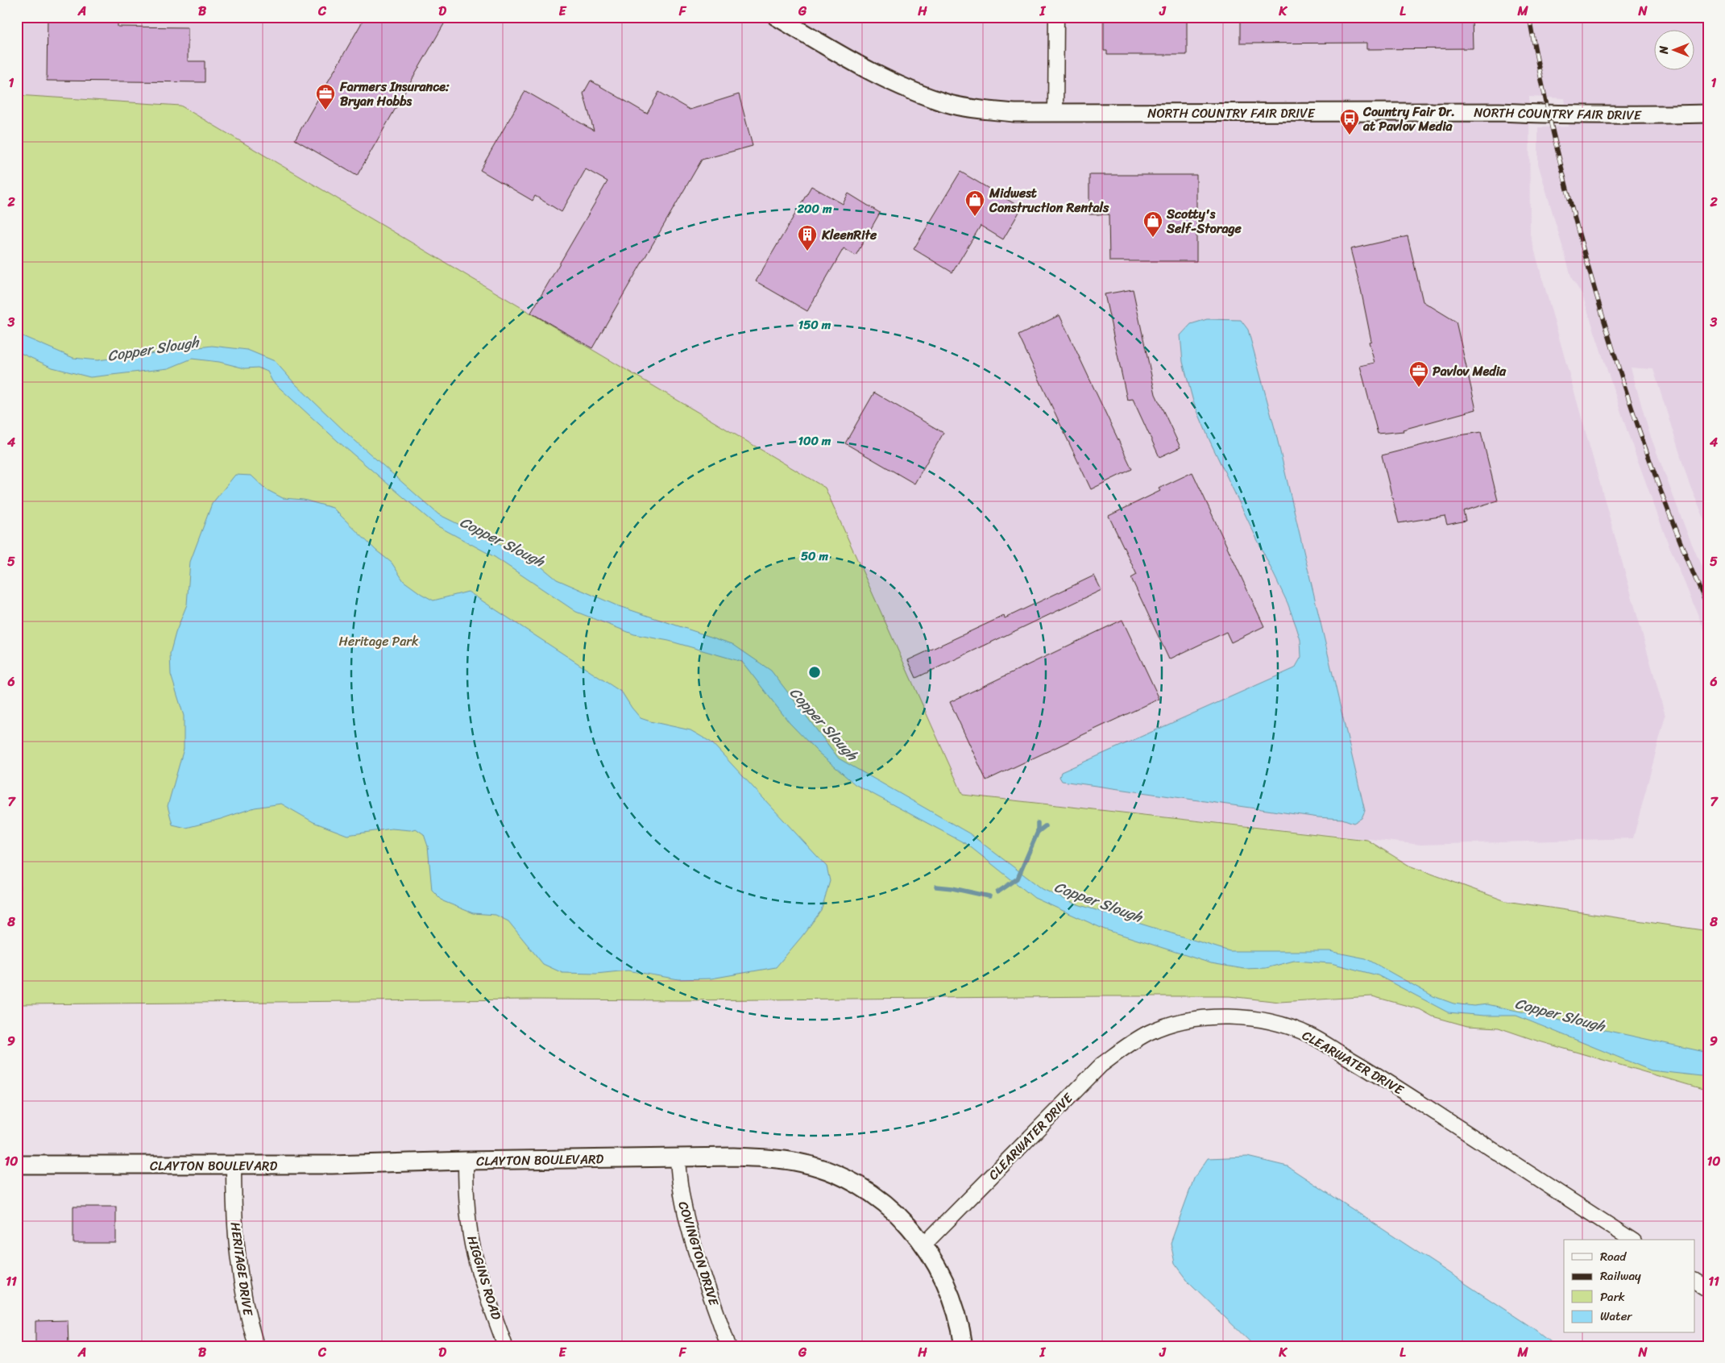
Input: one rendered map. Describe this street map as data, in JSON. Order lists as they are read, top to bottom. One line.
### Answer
{"streets":{"street":["NORTH COUNTRY FAIR DRIVE","CLEARWATER DRIVE","CLAYTON BOULEVARD","COVINGTON DRIVE","HERITAGE DRIVE","HIGGINS ROAD"]},"crossings":[["CLEARWATER DRIVE","CLAYTON BOULEVARD"],["CLAYTON BOULEVARD","COVINGTON DRIVE"],["CLAYTON BOULEVARD","HERITAGE DRIVE"],["CLAYTON BOULEVARD","HIGGINS ROAD"]],"water":["Copper Slough"],"parks":["Heritage Park"],"places":{"office":["Farmers Insurance: Bryan Hobbs","Pavlov Media"],"bus stop":["Country Fair Dr. at Pavlov Media"],"shop":["Midwest Construction Rentals","Scotty's Self-Storage"],"building":["KleenRite"]},"legend":["Road","Railway","Park","Water"],"north":"left","grid":{"columns":["A","B","C","D","E","F","G","H","I","J","K","L","M","N"],"rows":["1","2","3","4","5","6","7","8","9","10","11"]},"rings":["200 m","150 m","100 m","50 m"]}
